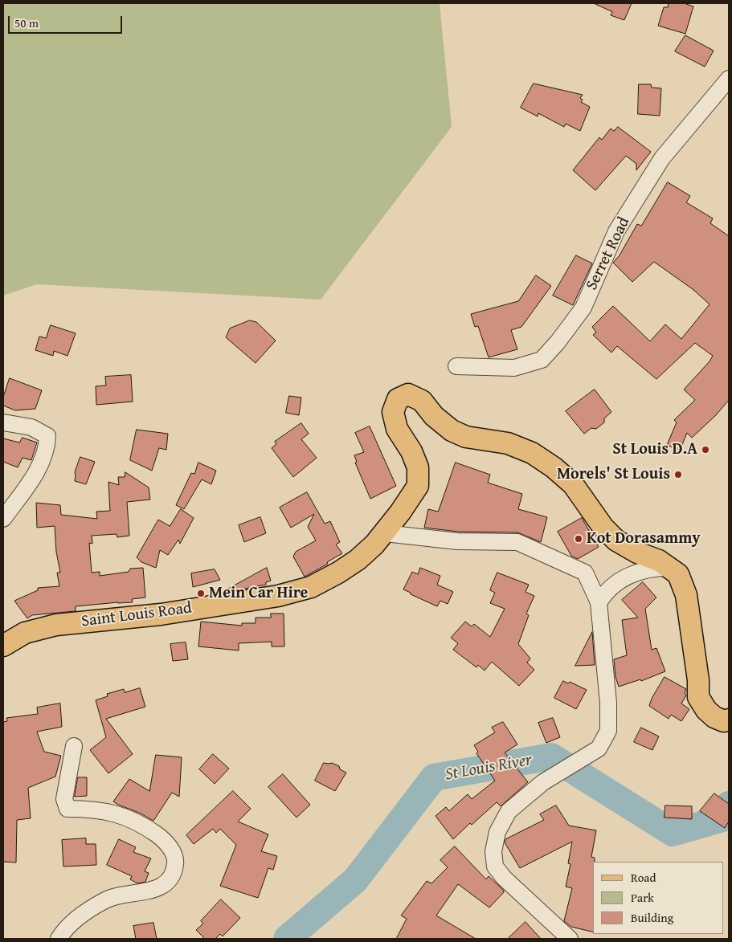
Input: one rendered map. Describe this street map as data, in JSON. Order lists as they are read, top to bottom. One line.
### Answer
{"streets":{"main road":["Saint Louis Road"],"street":["Serret Road"]},"water":["St Louis River"],"places":["St Louis D.A","Morels' St Louis","Kot Dorasammy","Mein Car Hire"],"legend":["Road","Park","Building"],"scale_bar":"50 m"}
